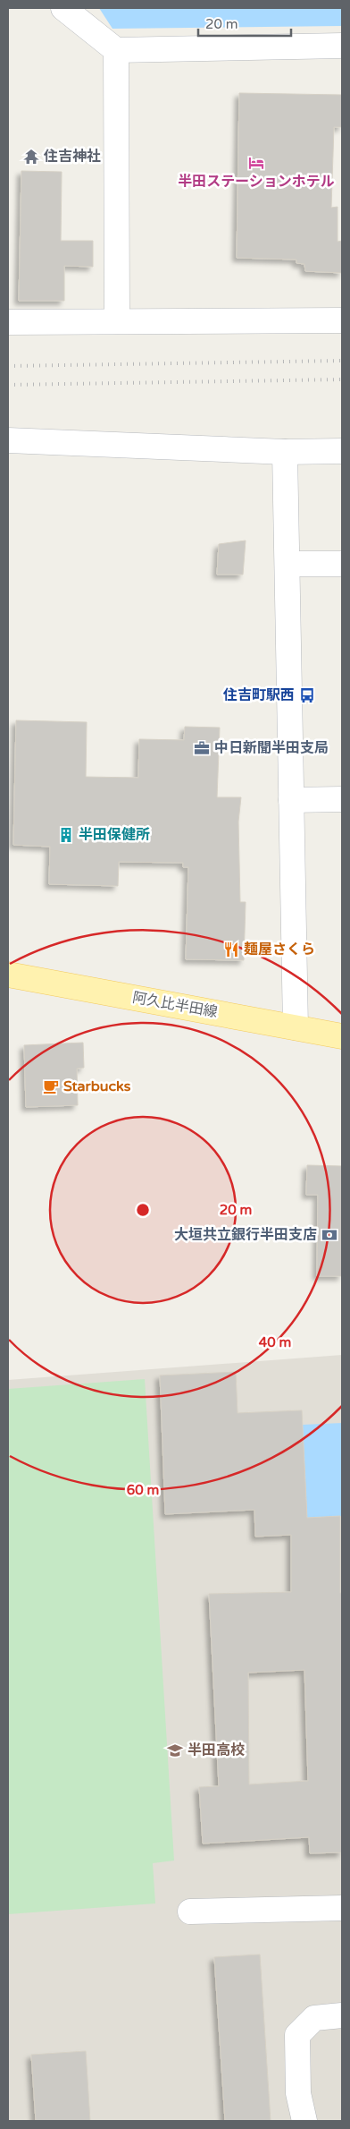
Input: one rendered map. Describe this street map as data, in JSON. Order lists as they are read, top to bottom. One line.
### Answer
{"streets":{"main road":["阿久比半田線"]},"places":{"temple":["住吉神社"],"hotel":["半田ステーションホテル"],"bus stop":["住吉町駅西"],"office":["中日新聞半田支局"],"building":["半田保健所"],"restaurant":["麺屋さくら"],"cafe":["Starbucks"],"bank":["大垣共立銀行半田支店"],"school or university":["半田高校"]},"scale_bar":"20 m","rings":["20 m","40 m","60 m"]}
